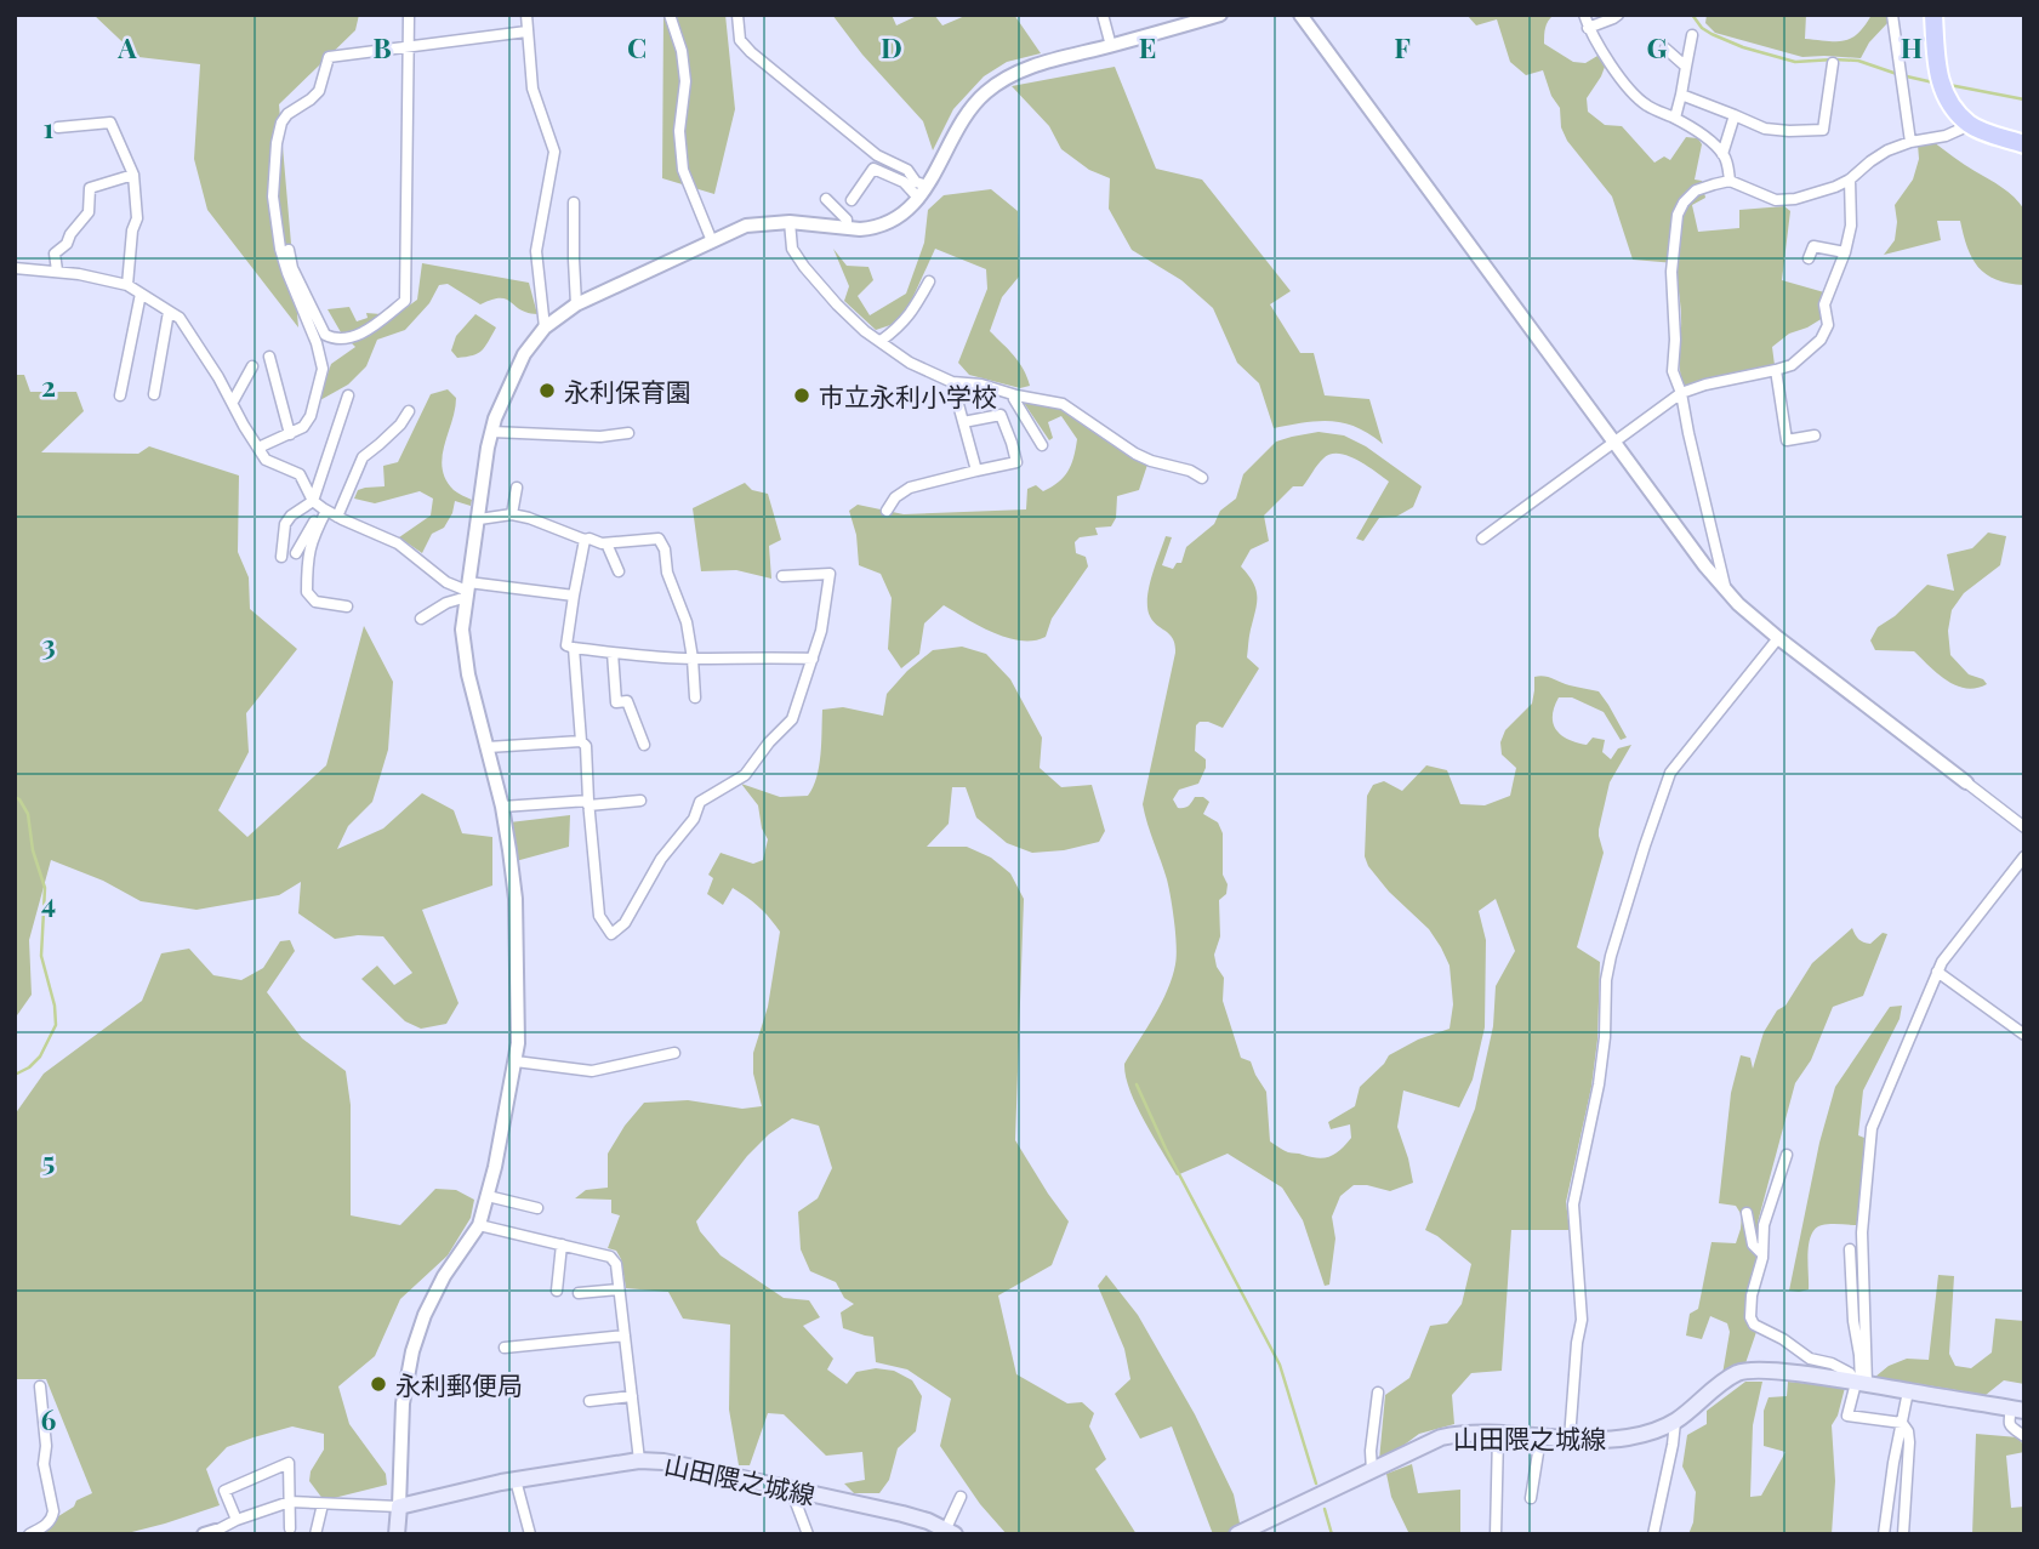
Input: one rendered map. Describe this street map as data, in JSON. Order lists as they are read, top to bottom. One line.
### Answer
{"streets":{"main road":["山田隈之城線"]},"places":["永利保育園","市立永利小学校","永利郵便局"],"grid":{"columns":["A","B","C","D","E","F","G","H"],"rows":["1","2","3","4","5","6"]}}
